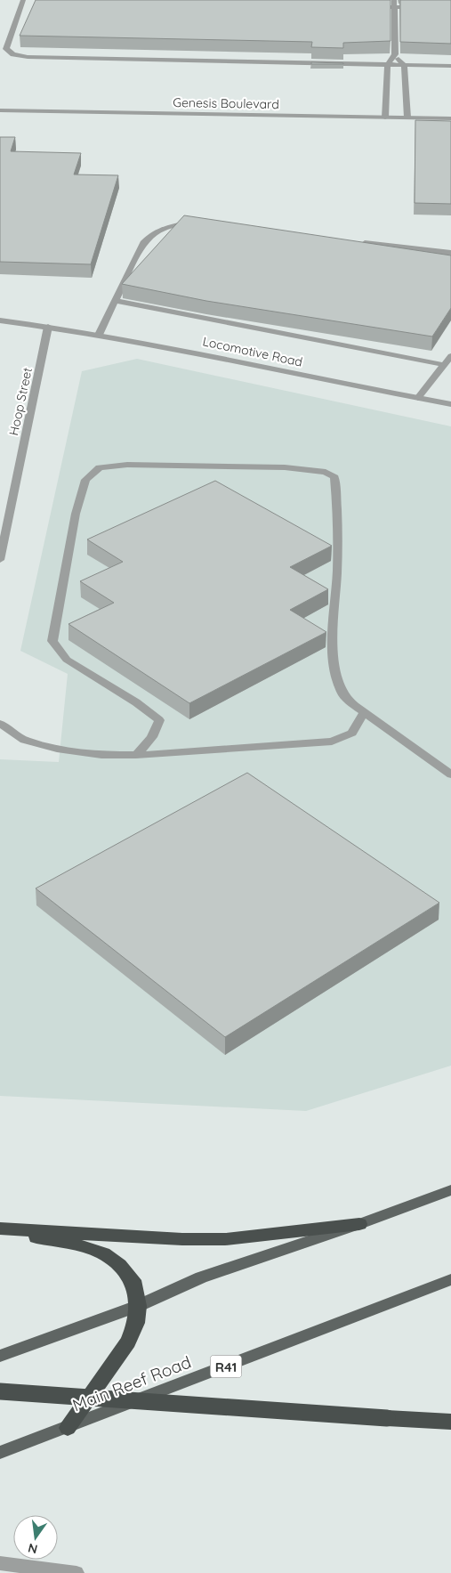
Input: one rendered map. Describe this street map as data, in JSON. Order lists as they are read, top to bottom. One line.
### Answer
{"streets":{"main road":["R41","Main Reef Road"],"street":["Genesis Boulevard","Locomotive Road","Hoop Street"]},"crossings":[["Locomotive Road","Hoop Street"]],"north":"bottom"}
